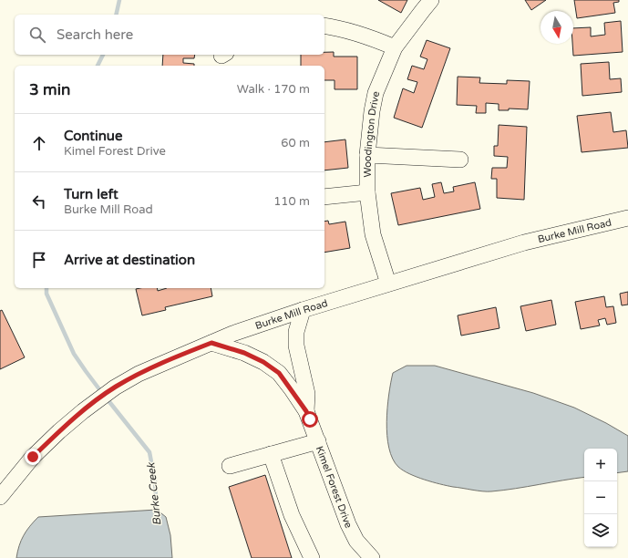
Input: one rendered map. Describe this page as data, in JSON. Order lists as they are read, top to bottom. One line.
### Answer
{"streets":{"street":["Woodington Drive","Burke Mill Road","Kimel Forest Drive"]},"crossings":[["Woodington Drive","Burke Mill Road"],["Burke Mill Road","Kimel Forest Drive"]],"water":["Burke Creek"],"north":"bottom","page":{"search":"Search here","heading":["3 min","Walk · 170 m"],"list":[["Continue","Kimel Forest Drive","60 m"],["Turn left","Burke Mill Road","110 m"],"Arrive at destination"],"map_buttons":["+","−"]}}
